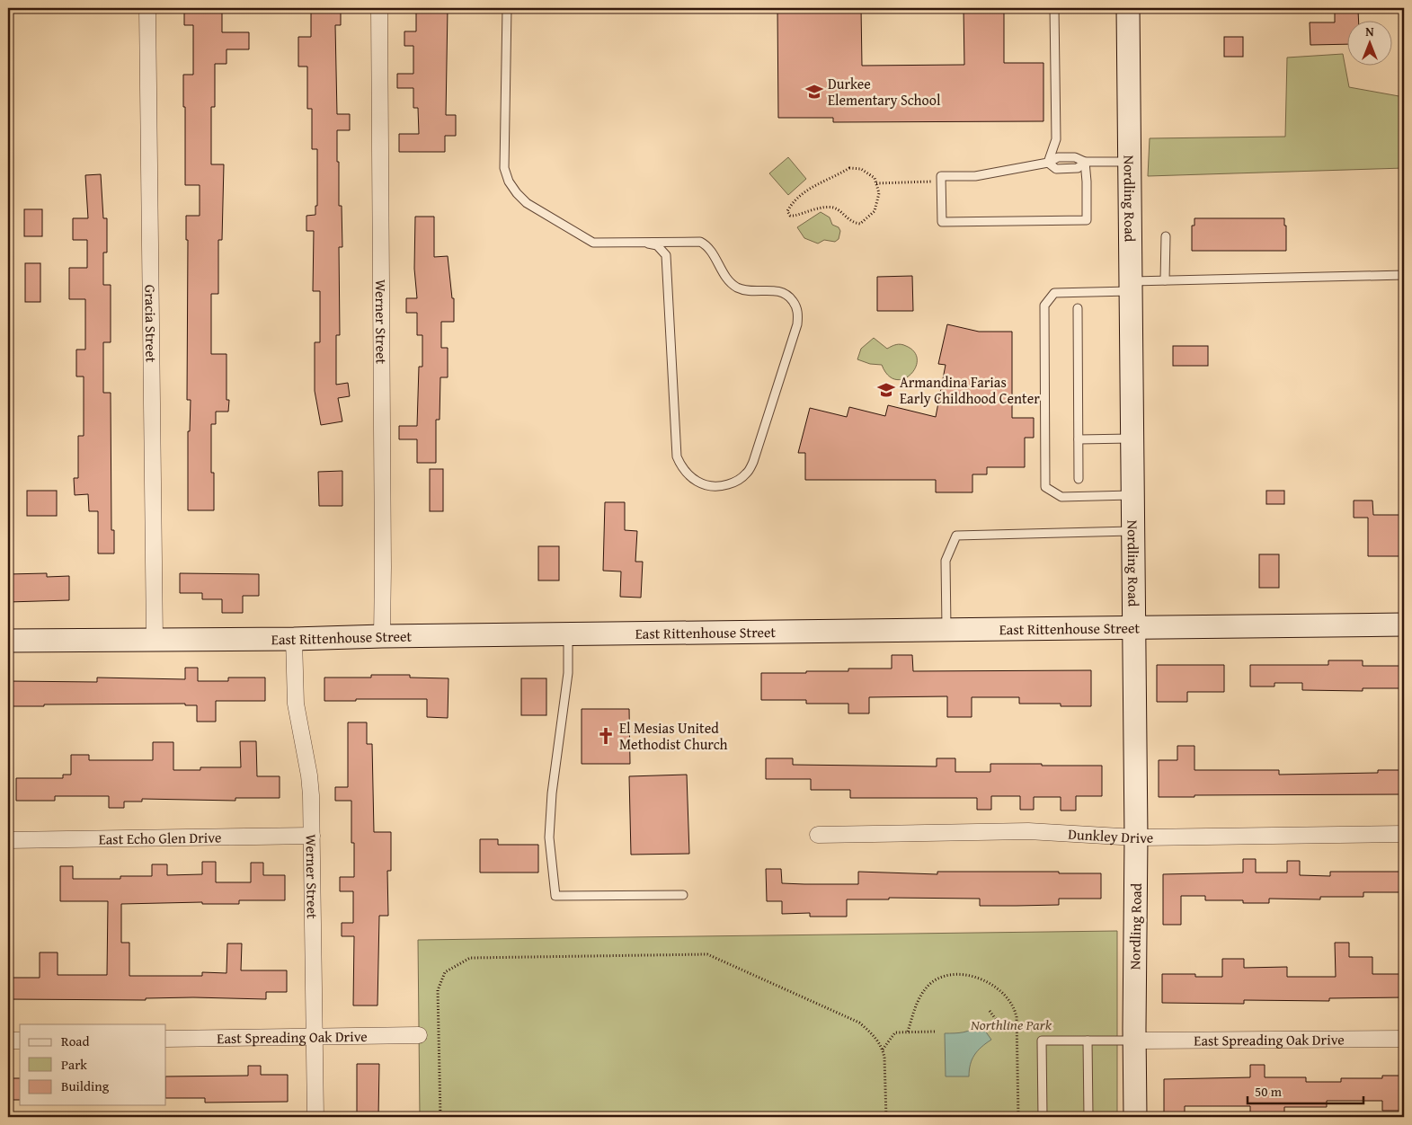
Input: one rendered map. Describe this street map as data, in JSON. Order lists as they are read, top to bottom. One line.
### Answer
{"streets":{"street":["Nordling Road","Werner Street","Gracia Street","East Rittenhouse Street","Dunkley Drive","East Echo Glen Drive","East Spreading Oak Drive"]},"crossings":[["Nordling Road","East Rittenhouse Street"],["Nordling Road","Dunkley Drive"],["Nordling Road","East Spreading Oak Drive"],["Werner Street","East Rittenhouse Street"],["Werner Street","East Echo Glen Drive"],["Werner Street","East Spreading Oak Drive"],["Gracia Street","East Rittenhouse Street"]],"parks":["Northline Park"],"places":{"school or university":["Durkee Elementary School","Armandina Farias Early Childhood Center"],"church":["El Mesias United Methodist Church"]},"legend":["Road","Park","Building"],"scale_bar":"50 m","north":"top"}
